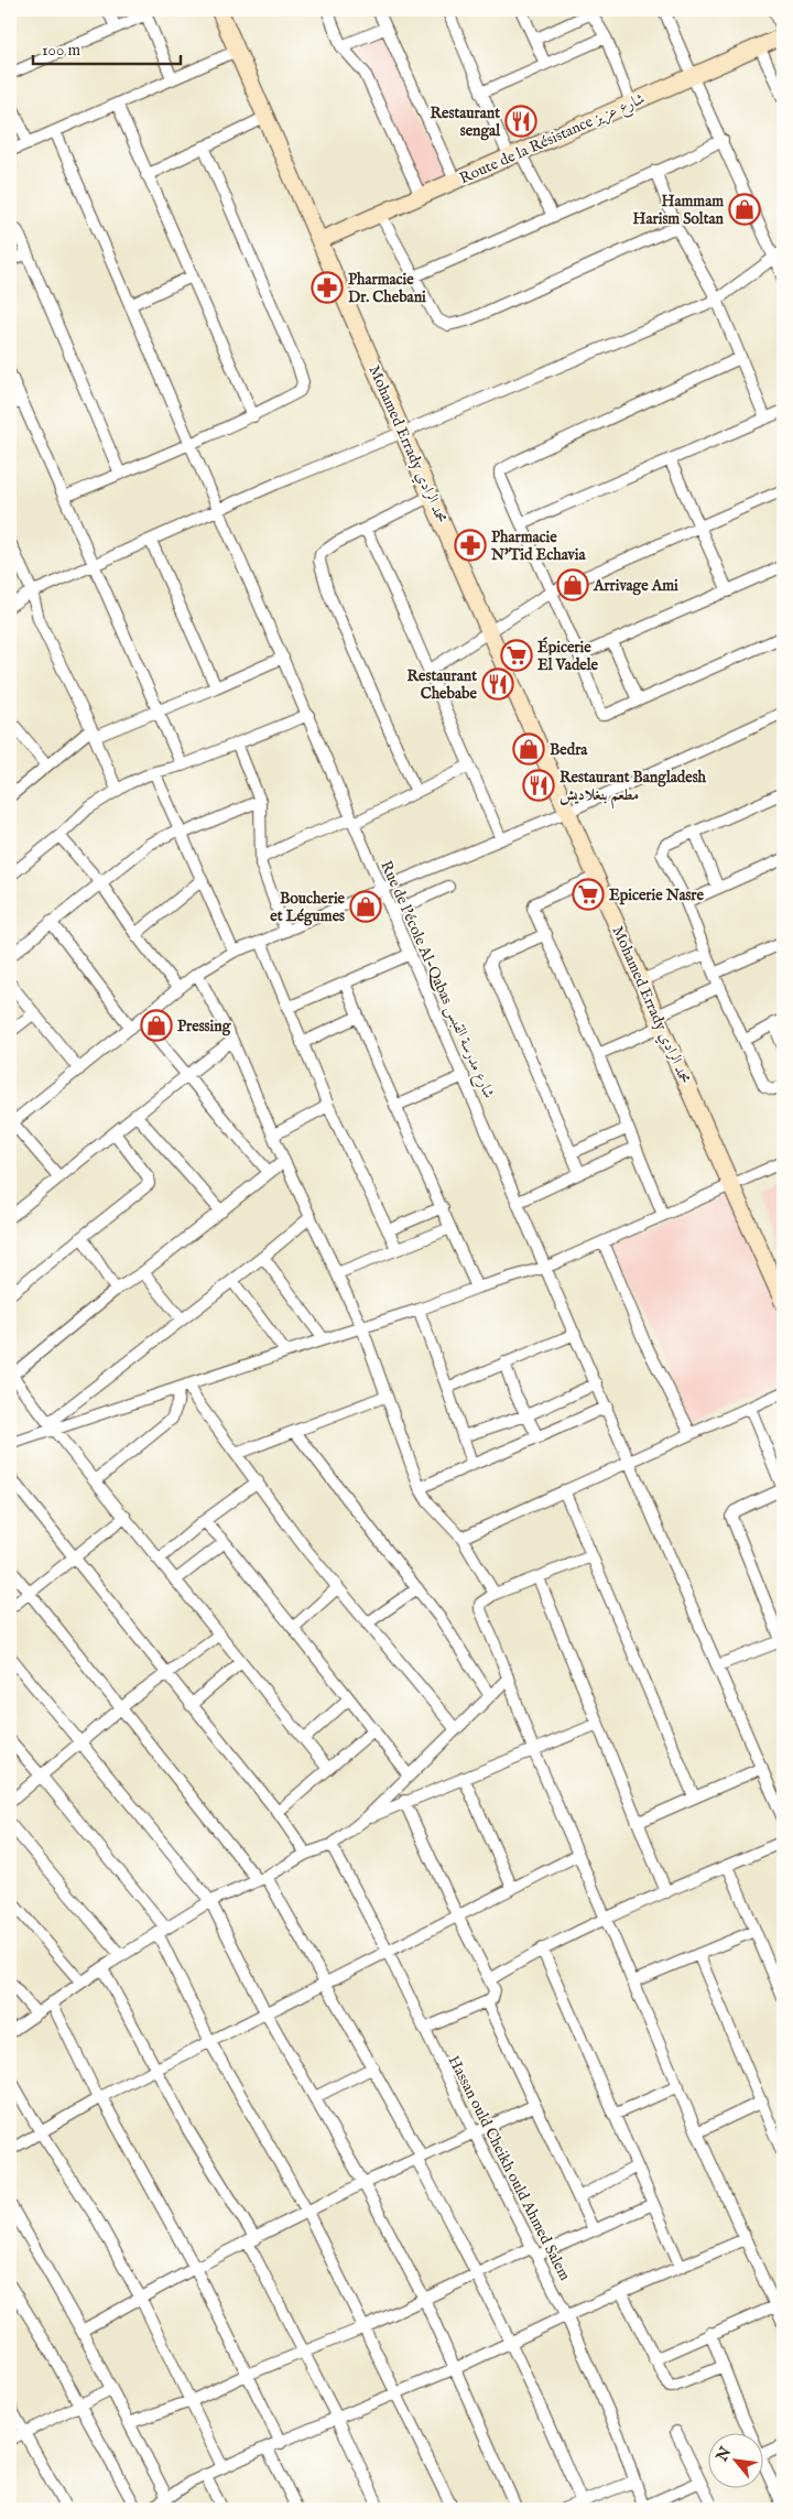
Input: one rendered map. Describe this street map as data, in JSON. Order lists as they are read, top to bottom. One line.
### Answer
{"streets":{"street":["Route de la Résistance شارع عزيز","Mohamed Errady محمد الرادي","Rue de l'école Al-Qabas شارع مدرسة القبس","Hassan ould Cheikh ould Ahmed Salem"]},"crossings":[["Route de la Résistance شارع عزيز","Mohamed Errady محمد الرادي"]],"places":{"restaurant":["Restaurant sengal","Restaurant Chebabe","Restaurant Bangladesh مطعم بنغلاديش"],"shop":["Hammam Harism Soltan","Arrivage Ami","Bedra","Boucherie et Légumes","Pressing"],"pharmacy":["Pharmacie Dr. Chebani","Pharmacie N'Tid Echavia"],"supermarket":["Épicerie El Vadele","Epicerie Nasre"]},"scale_bar":"100 m","north":"top left"}
